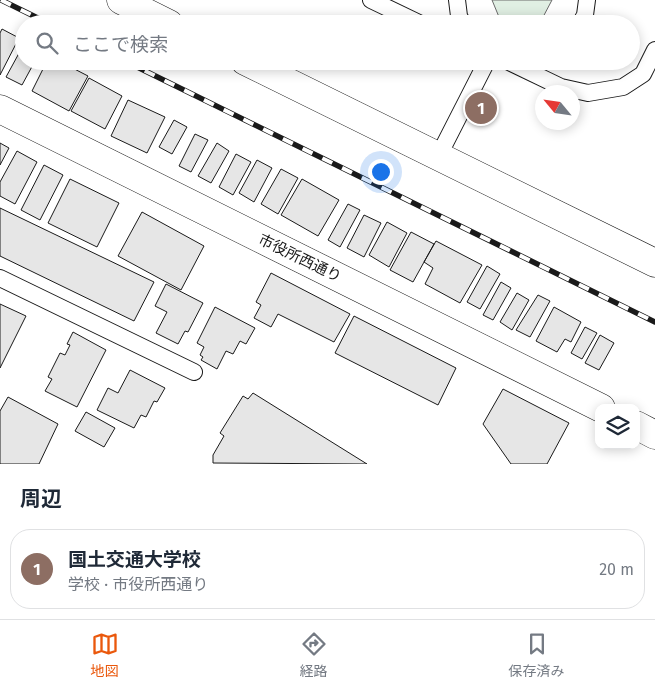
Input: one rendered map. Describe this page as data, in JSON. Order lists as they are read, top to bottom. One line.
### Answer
{"streets":{"street":["市役所西通り"]},"north":"top left","page":{"search":"ここで検索","pins":"1","heading":"周辺","list":[{"mark":"1","name":"国土交通大学校","note":"学校 · 市役所西通り","value":"20 m"}],"nav":["地図","経路","保存済み"]}}
